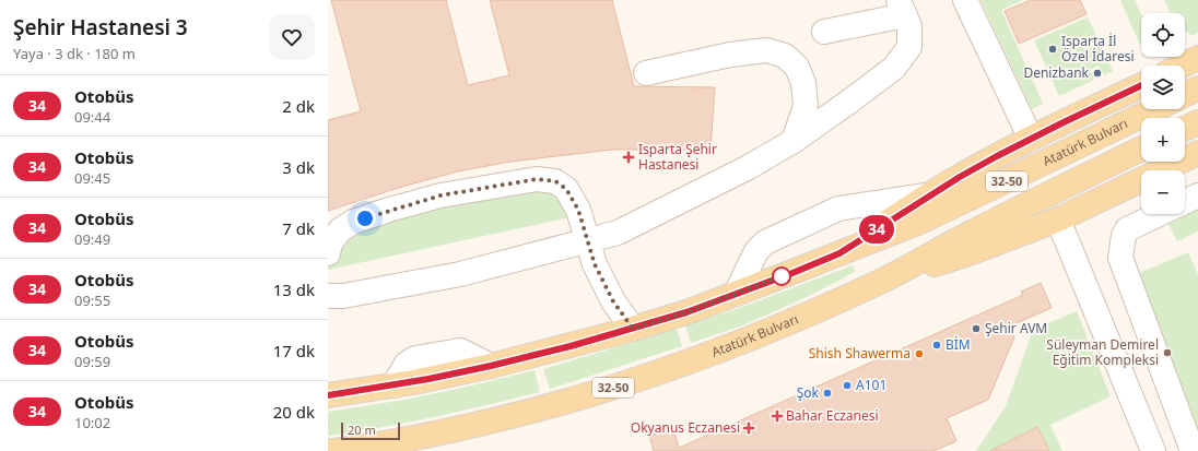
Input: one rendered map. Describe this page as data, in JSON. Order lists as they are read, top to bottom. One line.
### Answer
{"streets":{"main road":["Atatürk Bulvarı","32-50"]},"places":{"other":["Isparta İl Özel İdaresi","Denizbank","Şehir AVM","BİM","Süleyman Demirel Eğitim Kompleksi","Shish Shawerma","A101","Şok"],"health":["Isparta Şehir Hastanesi","Bahar Eczanesi","Okyanus Eczanesi"]},"lines":["bus line 34"],"scale_bar":"20 m","page":{"heading":["Şehir Hastanesi 3","Yaya · 3 dk · 180 m"],"on_map":"34","map_buttons":["+","−"],"list":[{"mark":"34","name":"Otobüs","note":"09:44","value":"2 dk"},{"mark":"34","name":"Otobüs","note":"09:45","value":"3 dk"},{"mark":"34","name":"Otobüs","note":"09:49","value":"7 dk"},{"mark":"34","name":"Otobüs","note":"09:55","value":"13 dk"},{"mark":"34","name":"Otobüs","note":"09:59","value":"17 dk"},{"mark":"34","name":"Otobüs","note":"10:02","value":"20 dk"}],"scale":"20 m"}}
